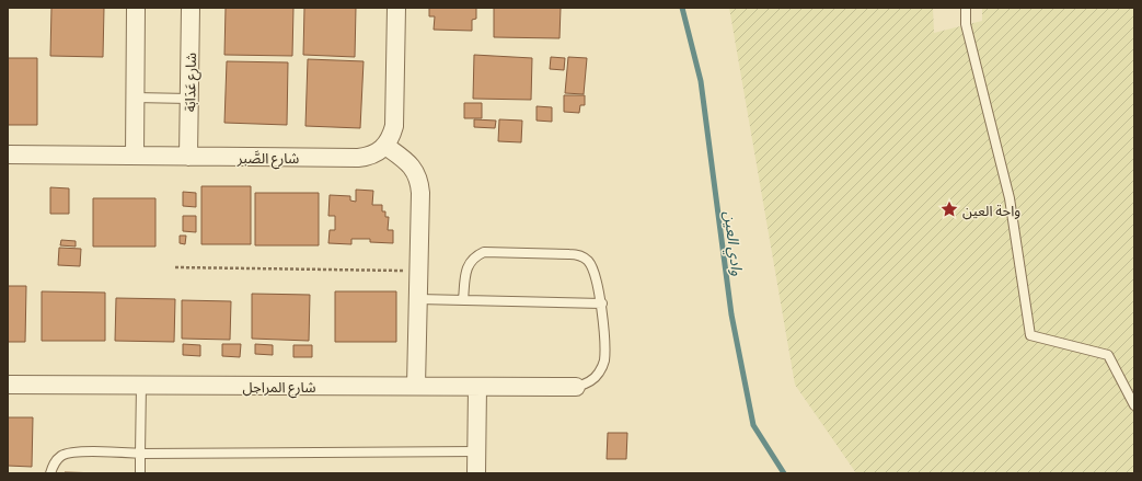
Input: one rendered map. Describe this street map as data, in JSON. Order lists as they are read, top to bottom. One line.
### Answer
{"streets":{"street":["شارع عَدَابَة","شارع الصَّبر","شارع المراجل"]},"crossings":[["شارع عَدَابَة","شارع الصَّبر"]],"water":["وادي العين"],"places":{"place":["واحة العين"]}}
